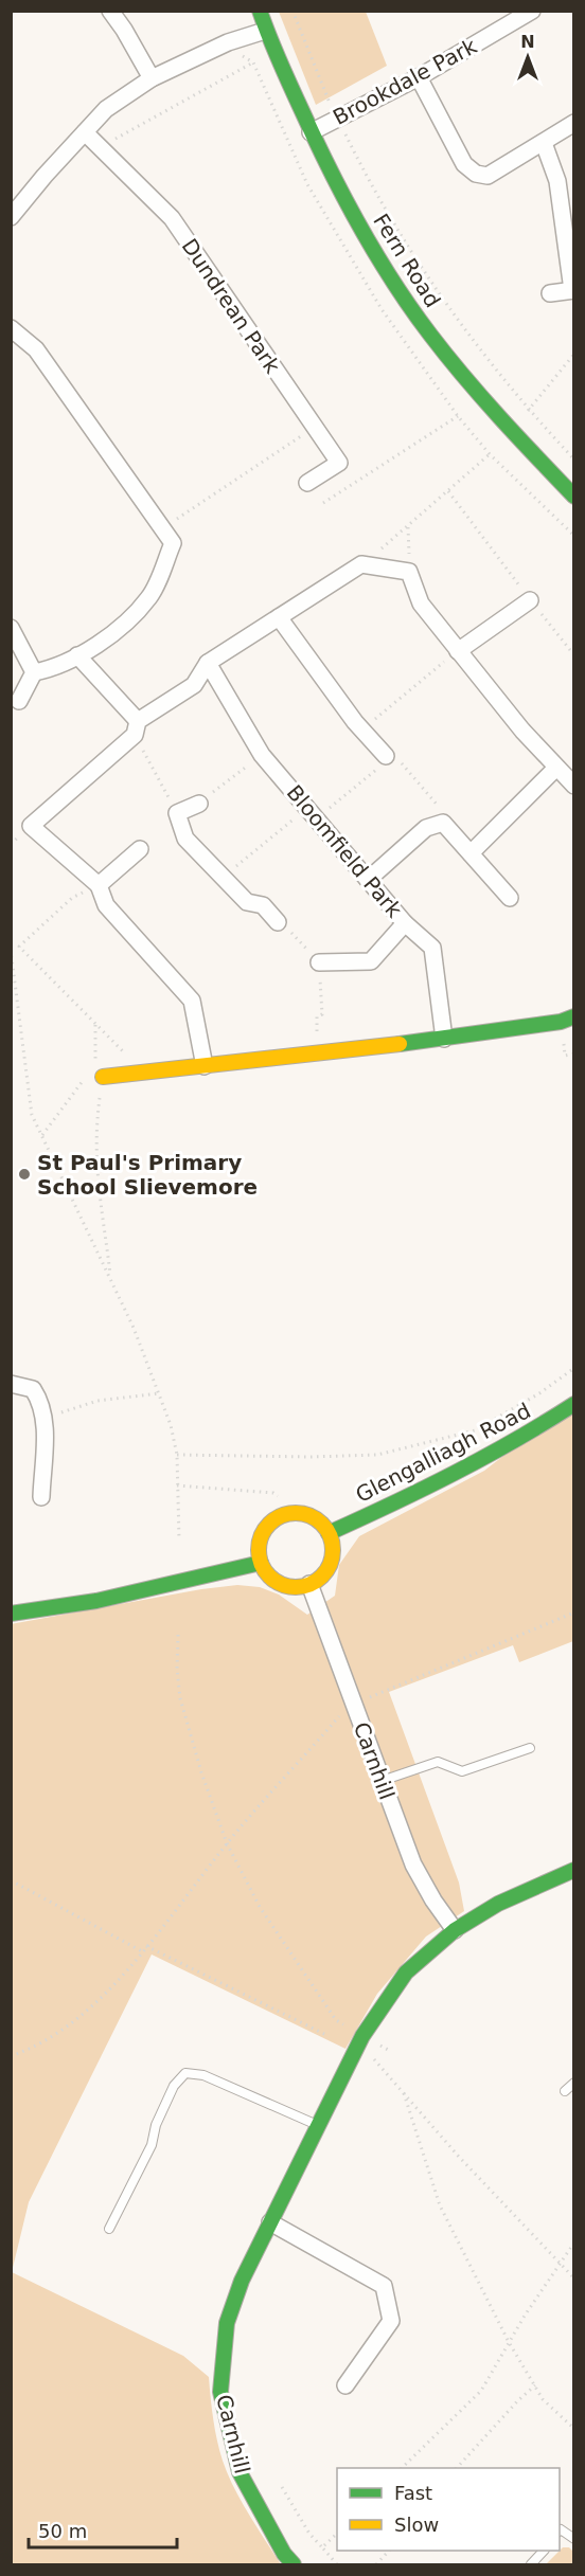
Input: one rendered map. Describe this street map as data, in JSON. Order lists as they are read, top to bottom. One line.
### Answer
{"streets":{"street":["Brookdale Park","Fern Road","Dundrean Park","Bloomfield Park","Glengalliagh Road","Carnhill"]},"crossings":[["Brookdale Park","Fern Road"],["Glengalliagh Road","Carnhill"]],"places":["St Paul's Primary School Slievemore"],"legend":["Fast","Slow"],"scale_bar":"50 m","north":"top"}
